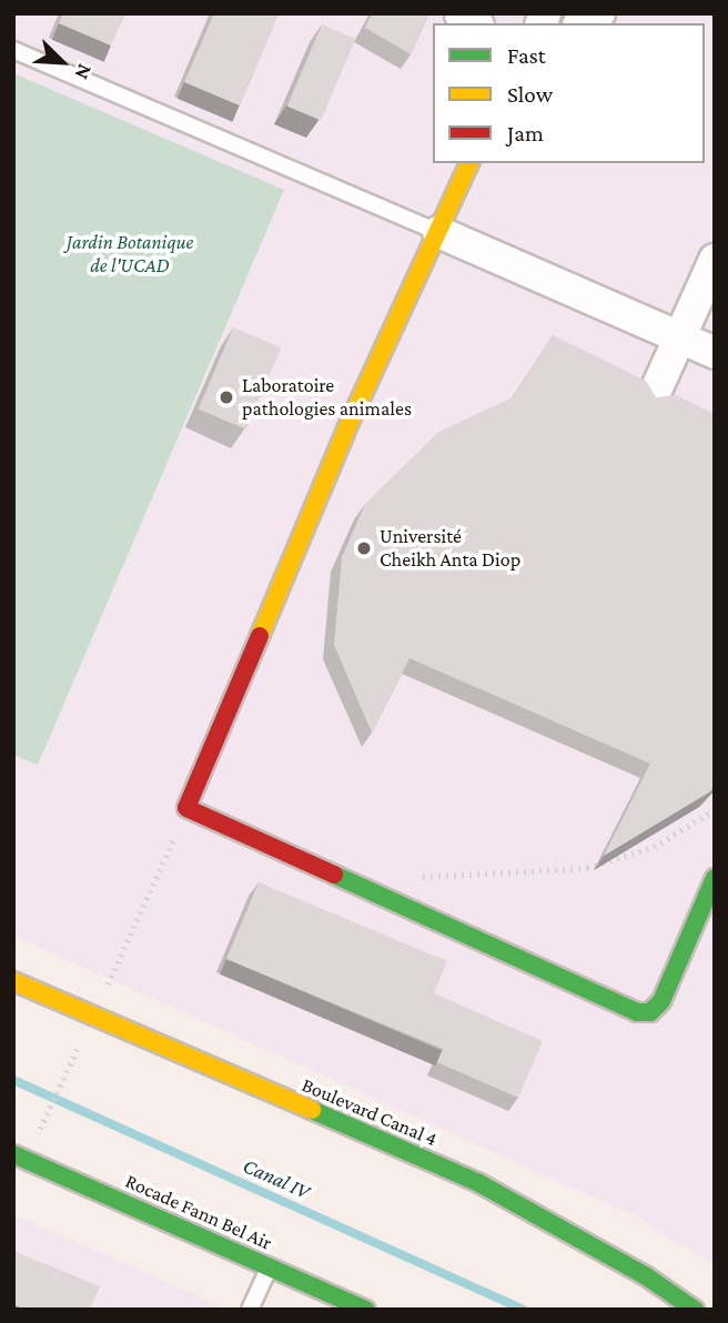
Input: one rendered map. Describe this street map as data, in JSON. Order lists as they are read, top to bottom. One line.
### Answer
{"streets":{"street":["Boulevard Canal 4","Rocade Fann Bel Air"]},"water":["Canal IV"],"parks":["Jardin Botanique de l'UCAD"],"places":["Laboratoire pathologies animales","Université Cheikh Anta Diop"],"legend":["Fast","Slow","Jam"],"north":"bottom right"}
